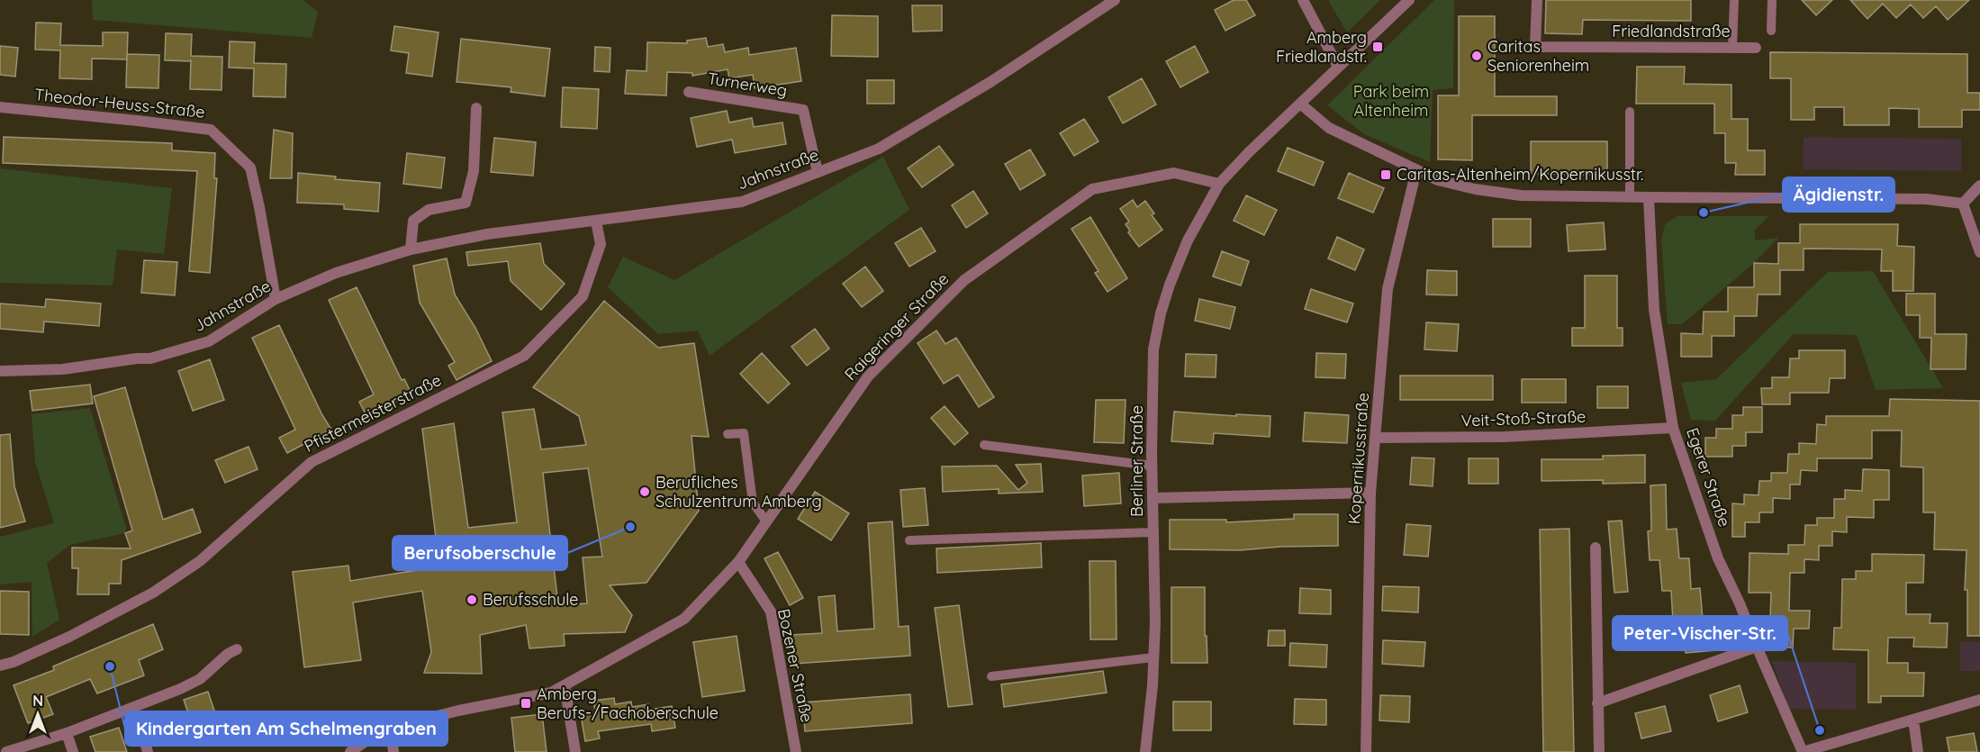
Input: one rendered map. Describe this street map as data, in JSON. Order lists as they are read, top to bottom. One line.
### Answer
{"streets":{"street":["Friedlandstraße","Turnerweg","Theodor-Heuss-Straße","Jahnstraße","Raigeringer Straße","Pfistermeisterstraße","Veit-Stoß-Straße","Kopernikusstraße","Berliner Straße","Egerer Straße","Bozener Straße"]},"crossings":[["Turnerweg","Jahnstraße"],["Theodor-Heuss-Straße","Jahnstraße"],["Jahnstraße","Pfistermeisterstraße"],["Raigeringer Straße","Berliner Straße"],["Raigeringer Straße","Bozener Straße"],["Veit-Stoß-Straße","Kopernikusstraße"],["Veit-Stoß-Straße","Egerer Straße"]],"parks":["Park beim Altenheim"],"places":{"transit":["Amberg Friedlandstr.","Caritas-Altenheim/Kopernikusstr.","Amberg Berufs-/Fachoberschule"],"other":["Caritas Seniorenheim","Ägidienstr.","Berufliches Schulzentrum Amberg","Berufsoberschule","Berufsschule","Kindergarten Am Schelmengraben","Peter-Vischer-Str."]},"north":"top"}
